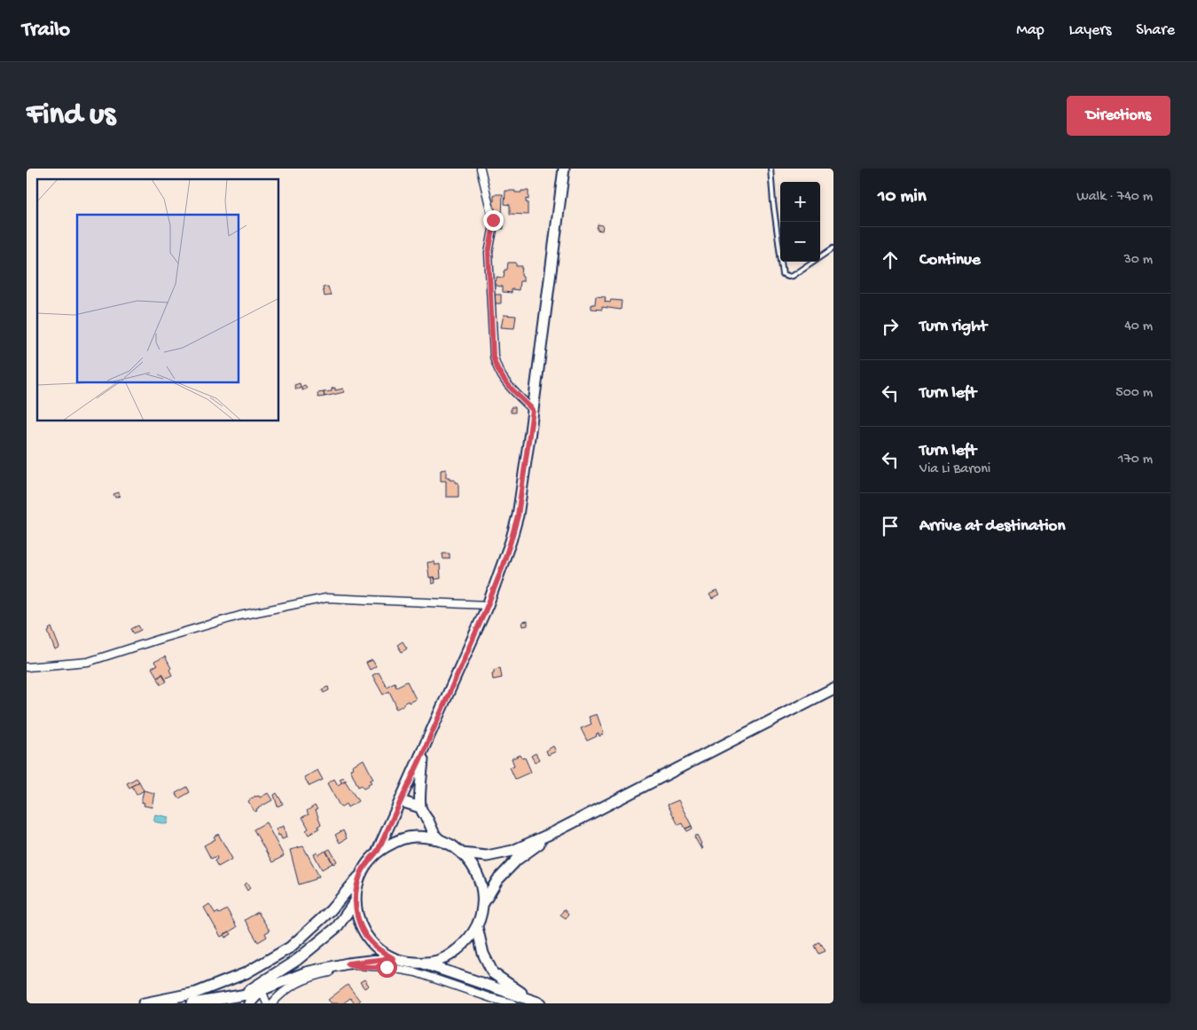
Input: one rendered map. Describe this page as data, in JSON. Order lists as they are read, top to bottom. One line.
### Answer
{"page":{"header":"Trailo","nav":["Map","Layers","Share"],"buttons":"Directions","title":"Find us","heading":["10 min","Walk · 740 m"],"map_buttons":["+","−"],"list":[["Continue","30 m"],["Turn right","40 m"],["Turn left","500 m"],["Turn left","Via Li Baroni","170 m"],"Arrive at destination"]}}
